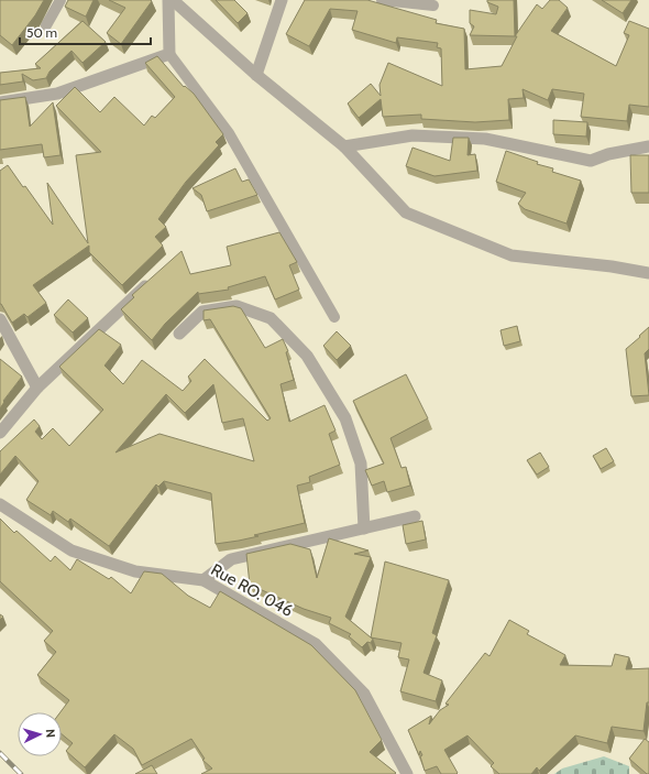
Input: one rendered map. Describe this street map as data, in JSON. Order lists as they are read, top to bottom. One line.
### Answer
{"streets":{"street":["Rue RO. 046"]},"scale_bar":"50 m","north":"right"}
